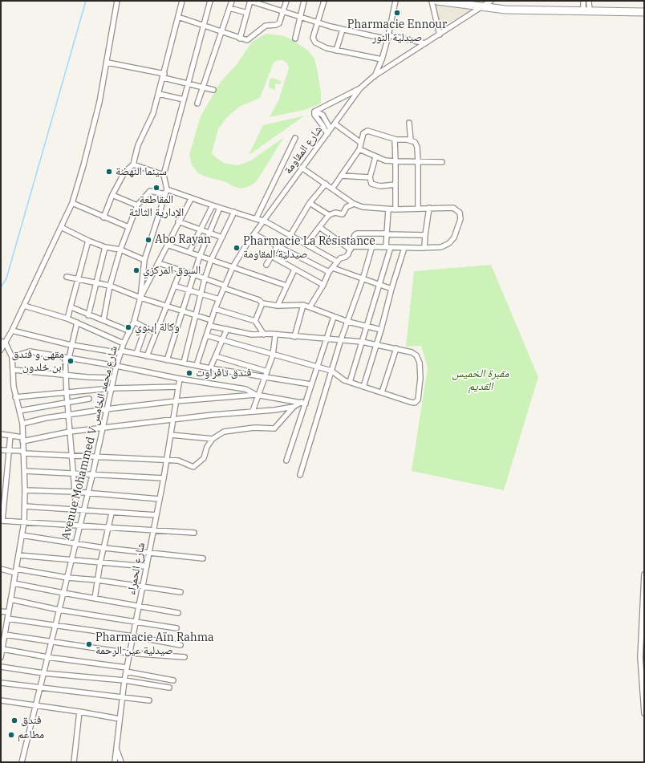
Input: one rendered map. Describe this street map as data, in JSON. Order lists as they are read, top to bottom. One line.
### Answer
{"streets":{"street":["شارع المقاومة","Avenue Mohammed V شارع محمد الخامس","شارع الحمراء"]},"parks":["مقبرة الخميس القديم"],"places":["Pharmacie Ennour صيدلية النور","سينما النهضة","المقاطعة الإدارية الثالثة","Abo Rayan","Pharmacie La Résistance صيدلية المقاومة","السوق المركزي","وكالة إينوي","مقهى و فندق ابن خلدون","فندق تافراوت","Pharmacie Aïn Rahma صيدلية عين الرحمة","فندق","مطاعم"]}
